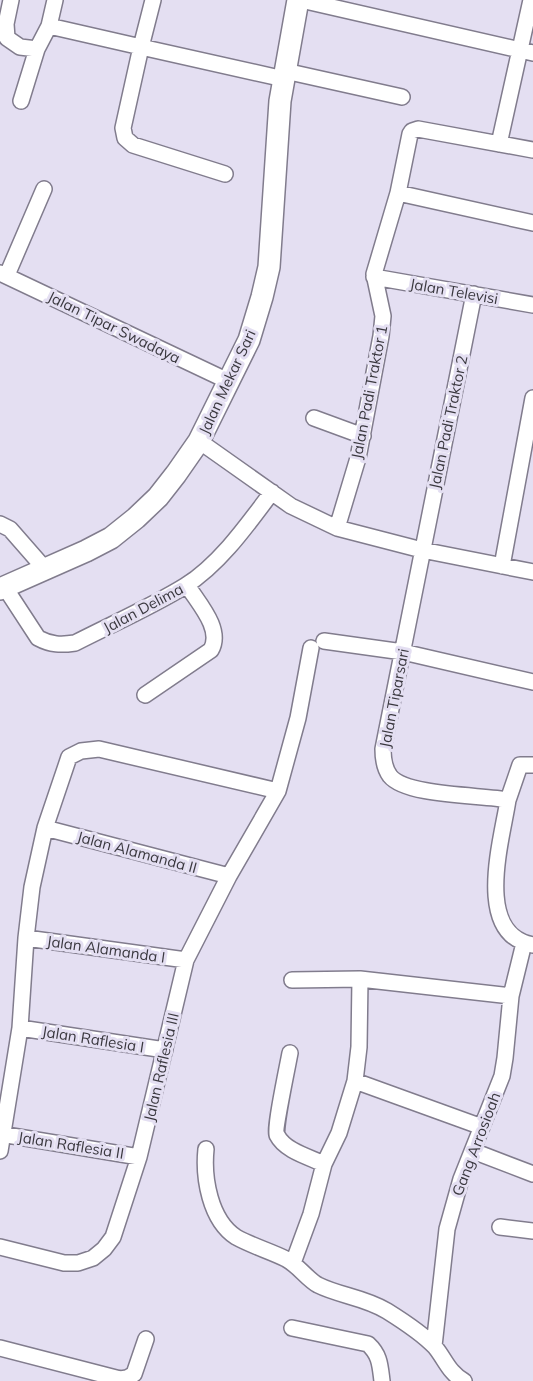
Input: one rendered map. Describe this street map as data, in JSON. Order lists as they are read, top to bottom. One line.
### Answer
{"streets":{"street":["Jalan Televisi","Jalan Tipar Swadaya","Jalan Mekar Sari","Jalan Padi Traktor 1","Jalan Padi Traktor 2","Jalan Delima","Jalan Tiparsari","Jalan Alamanda II","Jalan Alamanda I","Jalan Raflesia I","Jalan Raflesia III","Gang Arrosioah","Jalan Raflesia II"]},"crossings":[["Jalan Televisi","Jalan Padi Traktor 1"],["Jalan Televisi","Jalan Padi Traktor 2"],["Jalan Tipar Swadaya","Jalan Mekar Sari"],["Jalan Mekar Sari","Jalan Delima"],["Jalan Padi Traktor 2","Jalan Tiparsari"],["Jalan Tiparsari","Jalan Raflesia III"],["Jalan Alamanda II","Jalan Raflesia III"],["Jalan Alamanda I","Jalan Raflesia III"],["Jalan Raflesia I","Jalan Raflesia III"],["Jalan Raflesia III","Jalan Raflesia II"]]}
